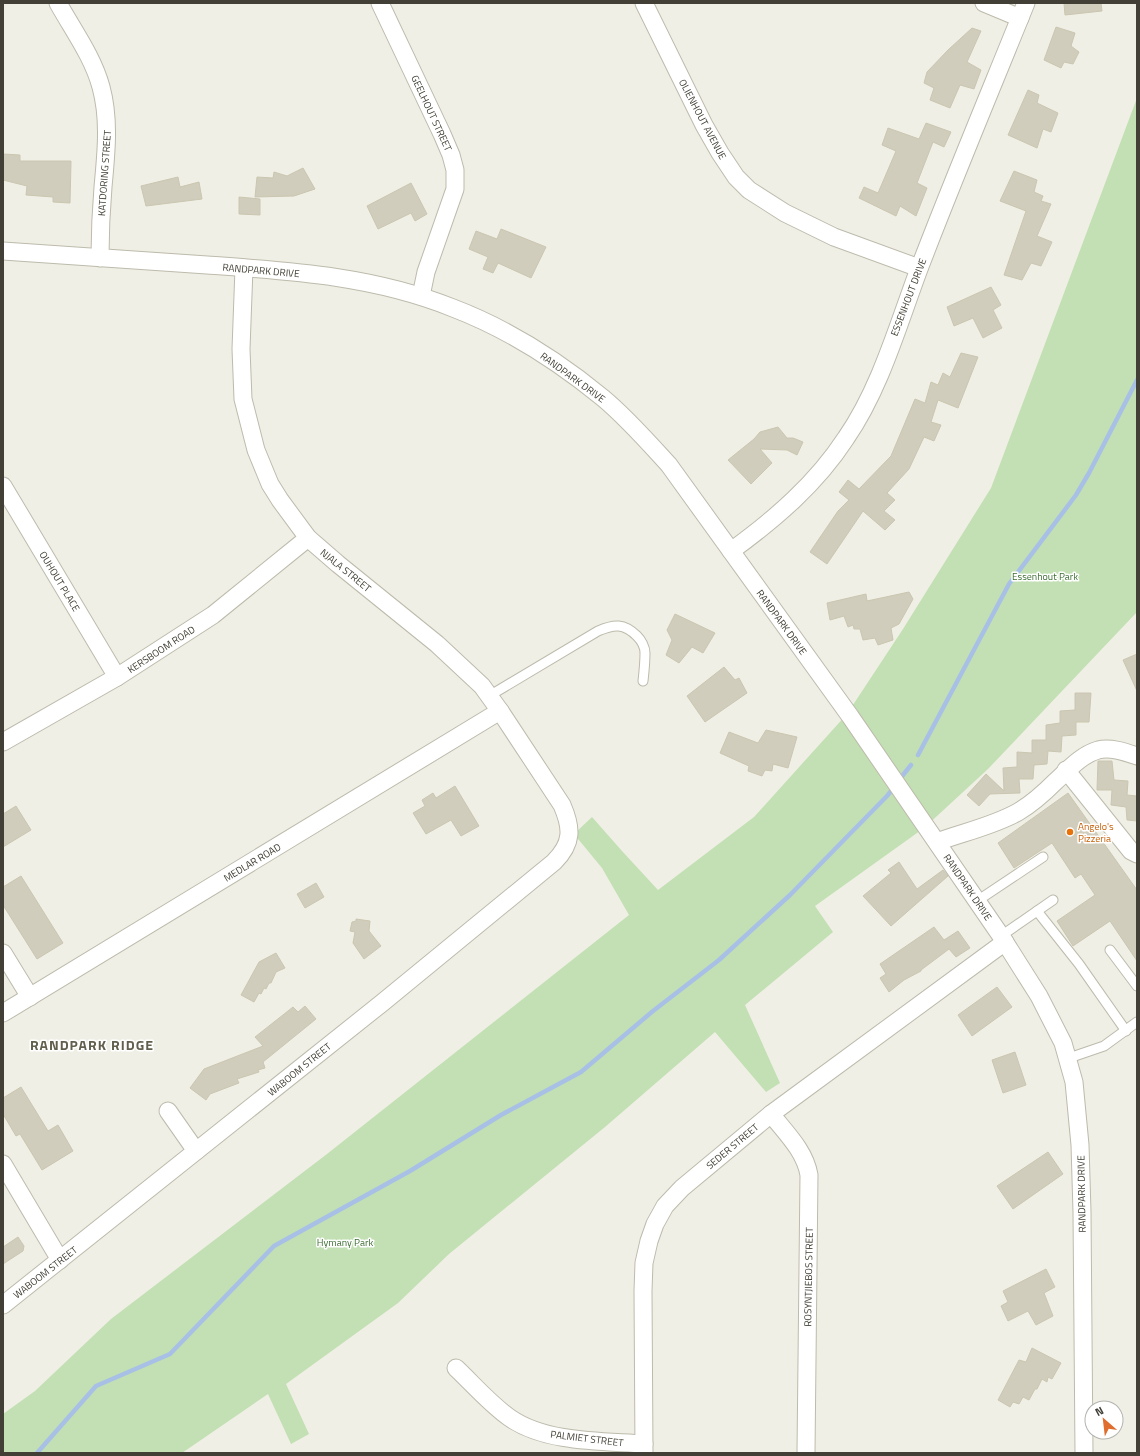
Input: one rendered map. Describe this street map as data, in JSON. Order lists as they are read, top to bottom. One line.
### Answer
{"streets":{"street":["GEELHOUT STREET","OLIENHOUT AVENUE","KATDORING STREET","RANDPARK DRIVE","ESSENHOUT DRIVE","NJALA STREET","OUHOUT PLACE","KERSBOOM ROAD","MEDLAR ROAD","WABOOM STREET","SEDER STREET","ROSYNTJIEBOS STREET","PALMIET STREET"]},"crossings":[["GEELHOUT STREET","RANDPARK DRIVE"],["OLIENHOUT AVENUE","ESSENHOUT DRIVE"],["KATDORING STREET","RANDPARK DRIVE"],["RANDPARK DRIVE","ESSENHOUT DRIVE"],["RANDPARK DRIVE","NJALA STREET"],["RANDPARK DRIVE","SEDER STREET"],["NJALA STREET","KERSBOOM ROAD"],["NJALA STREET","MEDLAR ROAD"],["NJALA STREET","WABOOM STREET"],["OUHOUT PLACE","KERSBOOM ROAD"],["SEDER STREET","ROSYNTJIEBOS STREET"],["SEDER STREET","PALMIET STREET"]],"districts":["RANDPARK RIDGE"],"parks":["Essenhout Park","Hymany Park"],"places":["Angelo's Pizzeria"],"north":"top left"}
